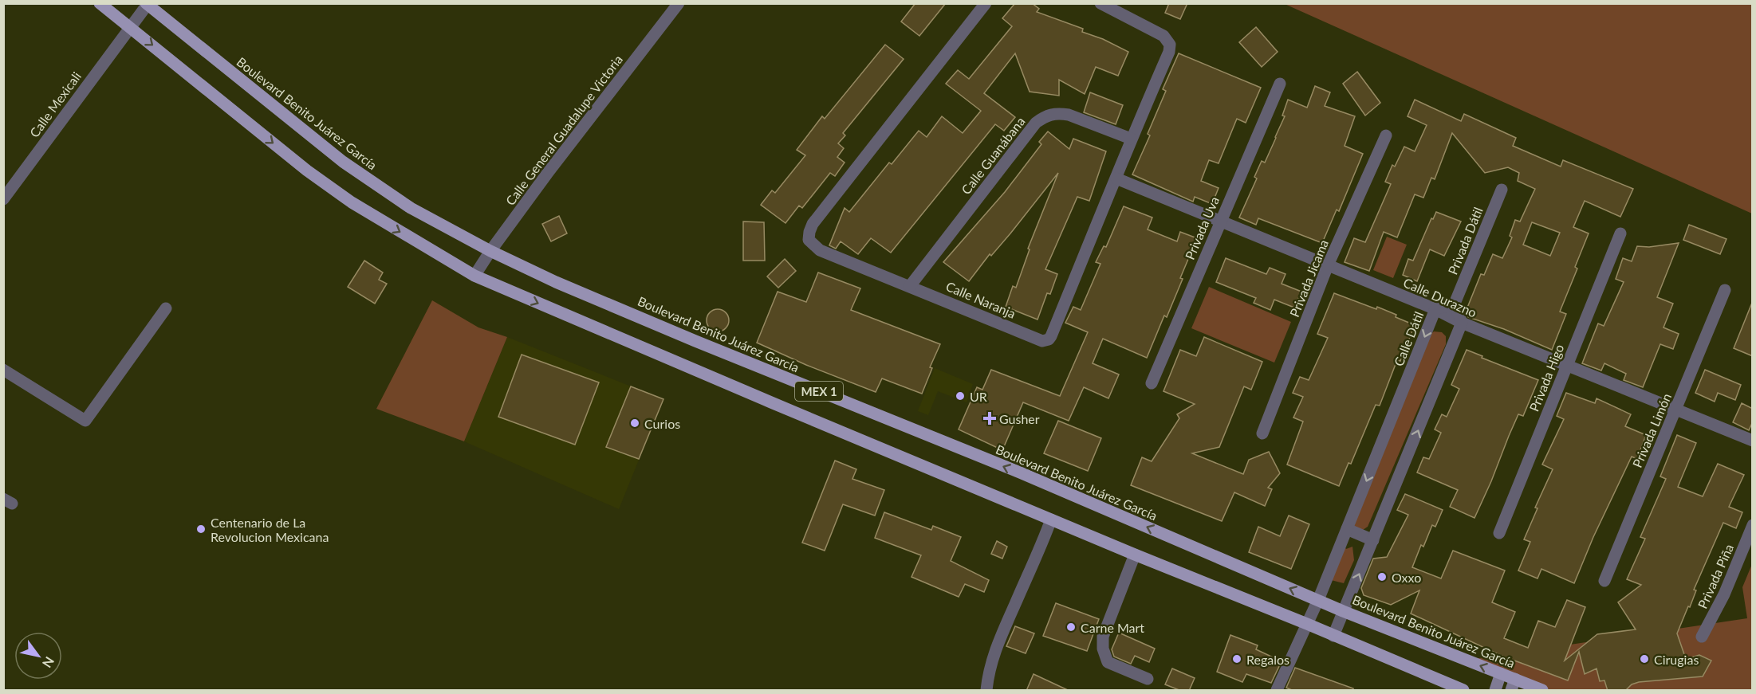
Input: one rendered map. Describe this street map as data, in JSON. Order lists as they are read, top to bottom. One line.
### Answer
{"streets":{"main road":["Boulevard Benito Juárez García","MEX 1"],"street":["Calle Mexicali","Calle General Guadalupe Victoria","Calle Guanábana","Privada Uva","Privada Dátil","Privada Jicama","Calle Durazno","Calle Naranja","Calle Dátil","Privada Higo","Privada Limón","Privada Piña"]},"crossings":[["Calle Mexicali","Boulevard Benito Juárez García"],["Calle Mexicali","MEX 1"],["Boulevard Benito Juárez García","Calle General Guadalupe Victoria"],["Boulevard Benito Juárez García","Calle Dátil"],["Calle General Guadalupe Victoria","MEX 1"],["Calle Guanábana","Calle Naranja"],["Privada Uva","Calle Durazno"],["Privada Dátil","Calle Dátil"],["Privada Jicama","Calle Durazno"],["Calle Durazno","Calle Naranja"],["Calle Durazno","Calle Dátil"],["Calle Durazno","Privada Higo"],["Calle Durazno","Privada Limón"],["Calle Dátil","MEX 1"]],"places":{"other":["UR","Curios","Centenario de La Revolucion Mexicana","Oxxo","Carne Mart","Regalos","Cirugias"],"health":["Gusher"]},"north":"bottom right"}
